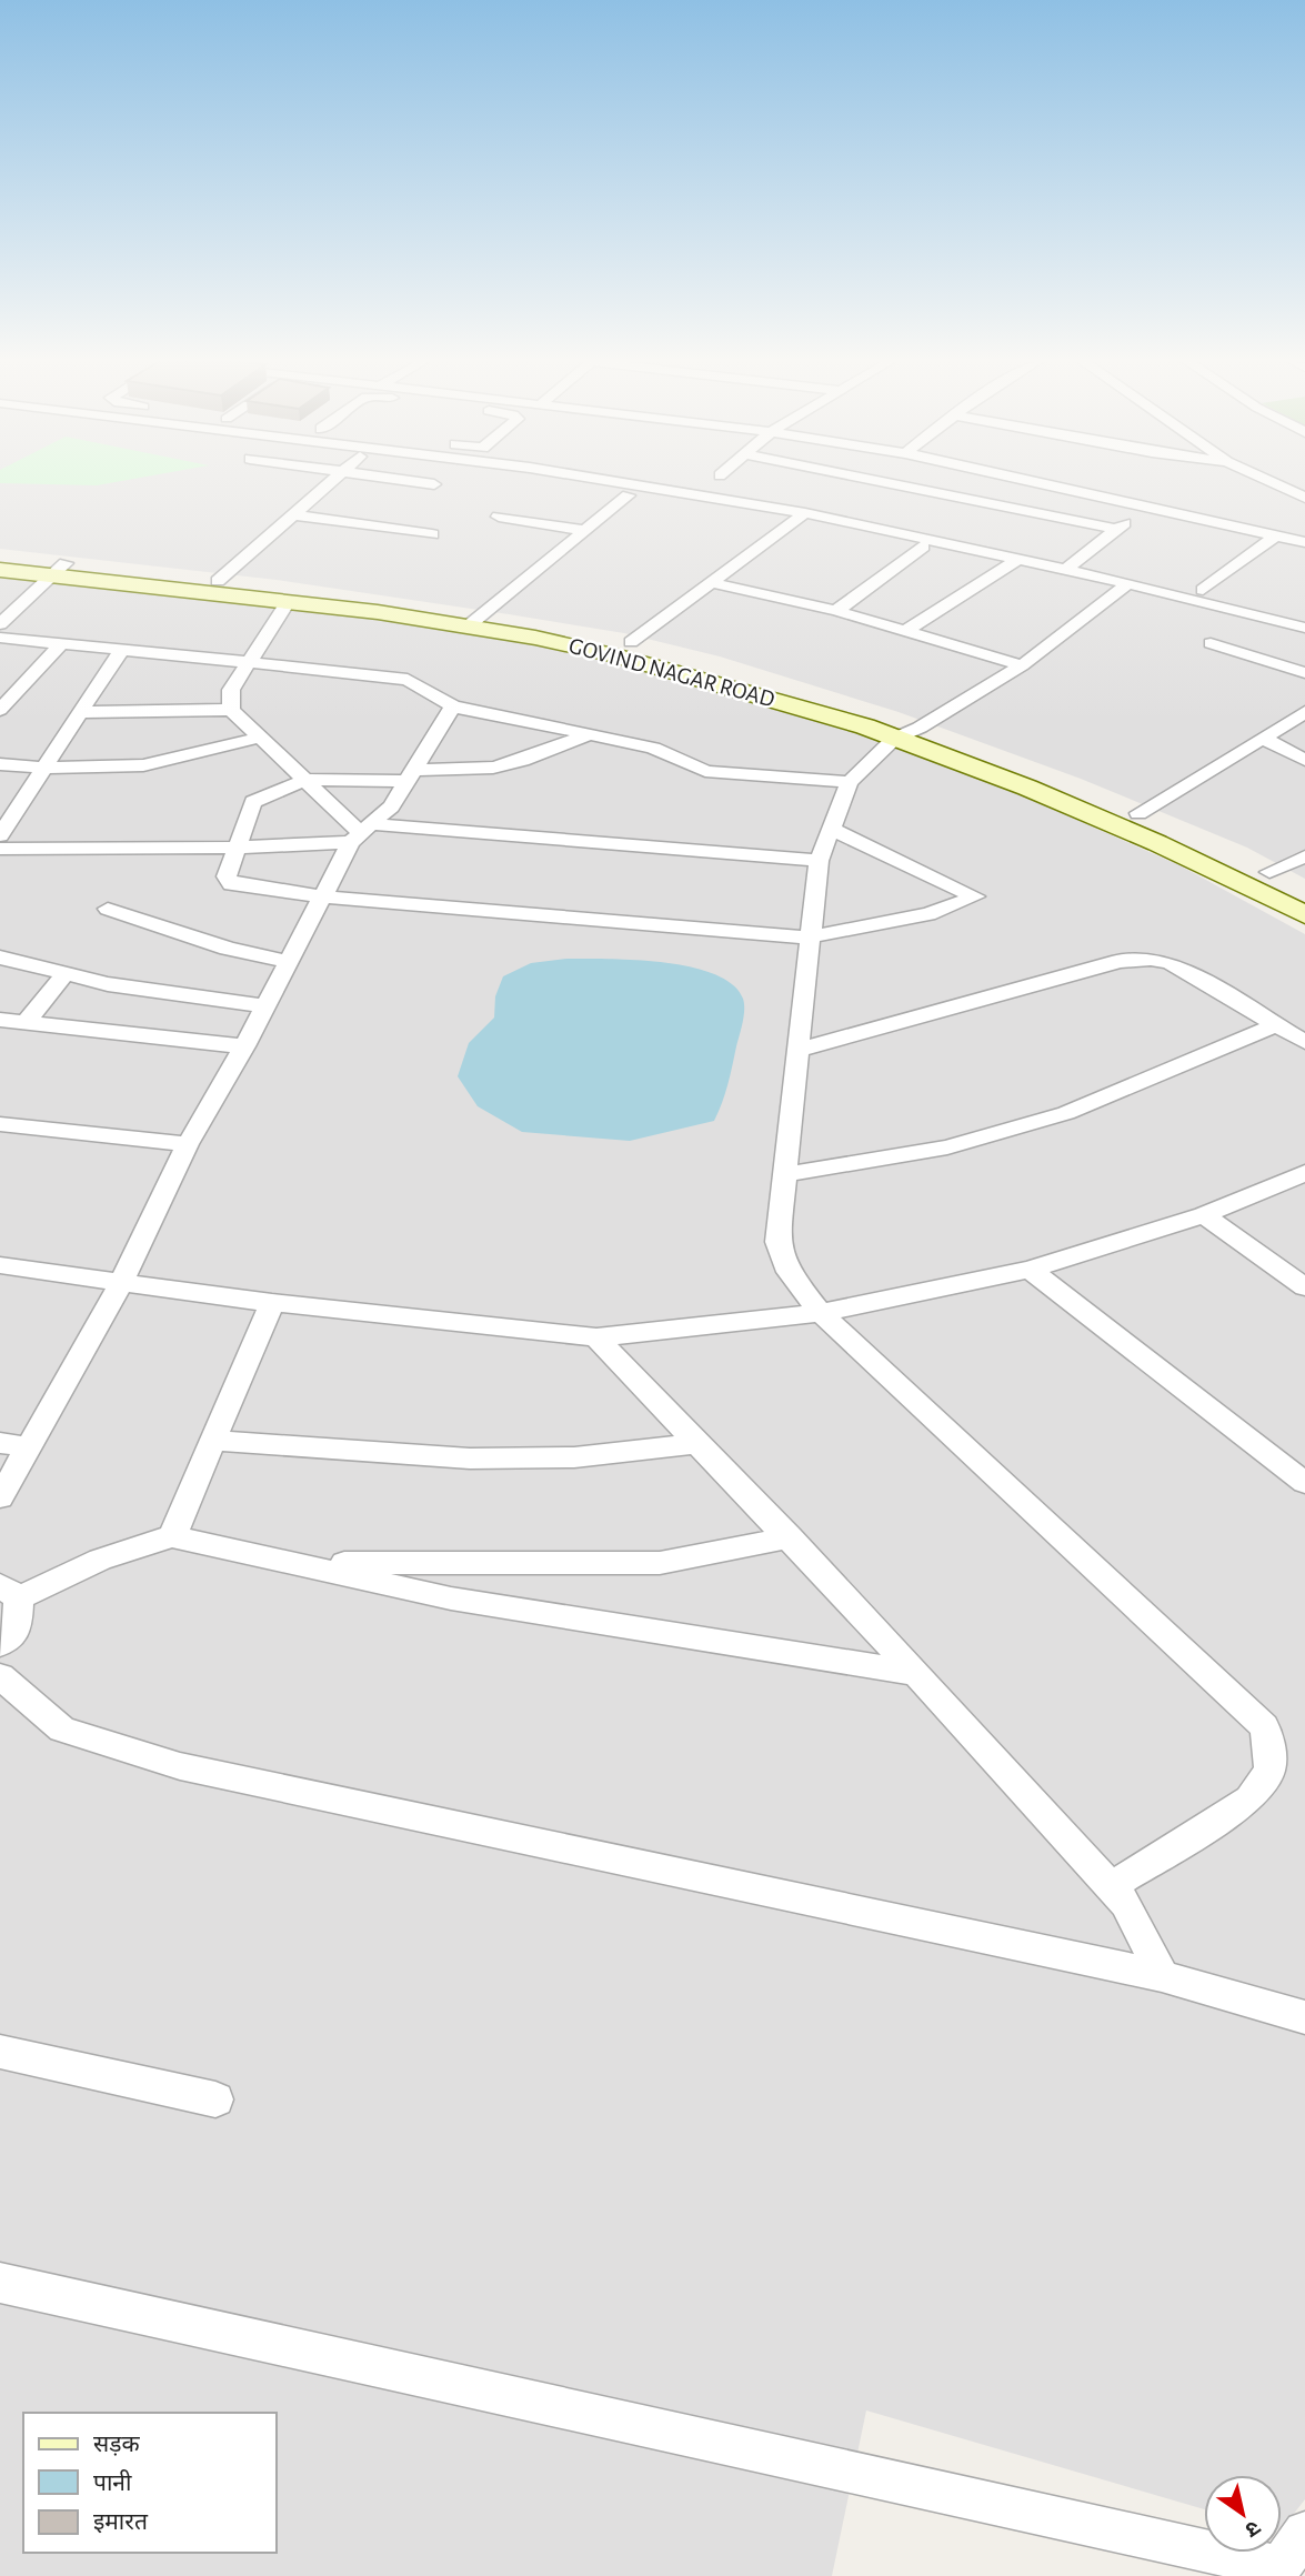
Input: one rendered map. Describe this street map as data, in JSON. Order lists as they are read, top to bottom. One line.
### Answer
{"streets":{"main road":["GOVIND NAGAR ROAD"]},"legend":["सड़क","पानी","इमारत"],"north":"bottom right"}
